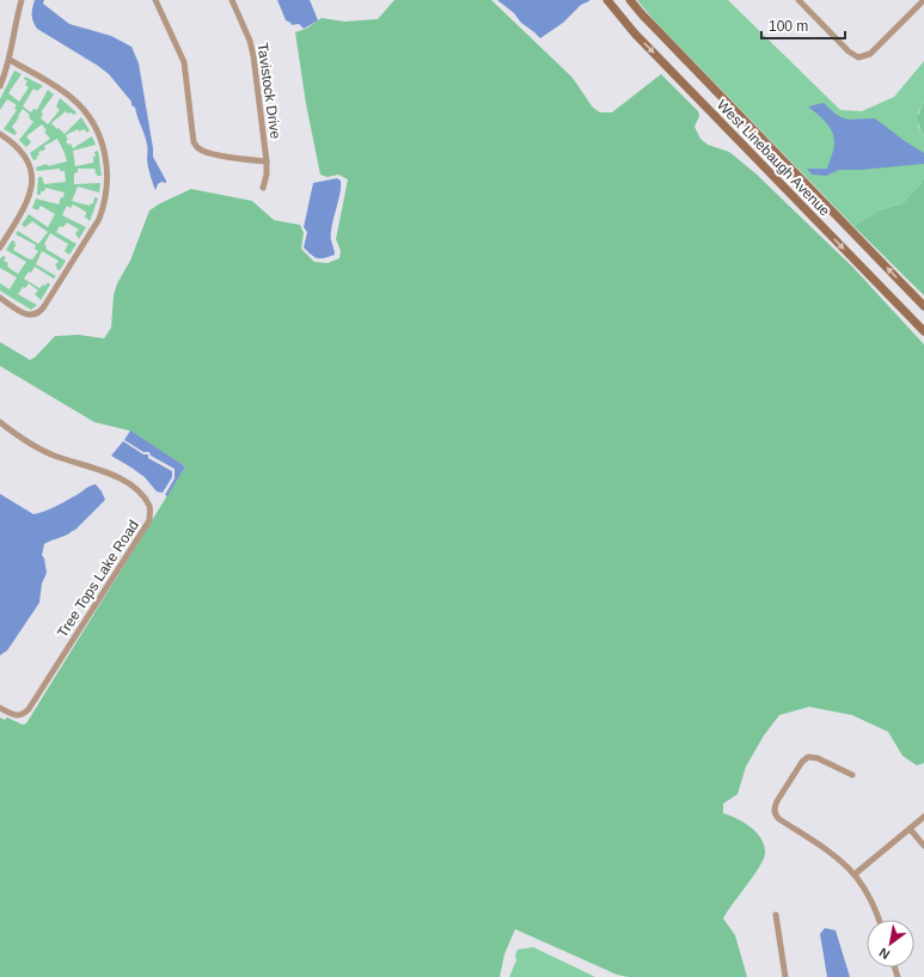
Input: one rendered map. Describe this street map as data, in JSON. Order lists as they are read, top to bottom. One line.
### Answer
{"streets":{"main road":["West Linebaugh Avenue"],"street":["Tavistock Drive","Tree Tops Lake Road"]},"scale_bar":"100 m","north":"bottom left"}
